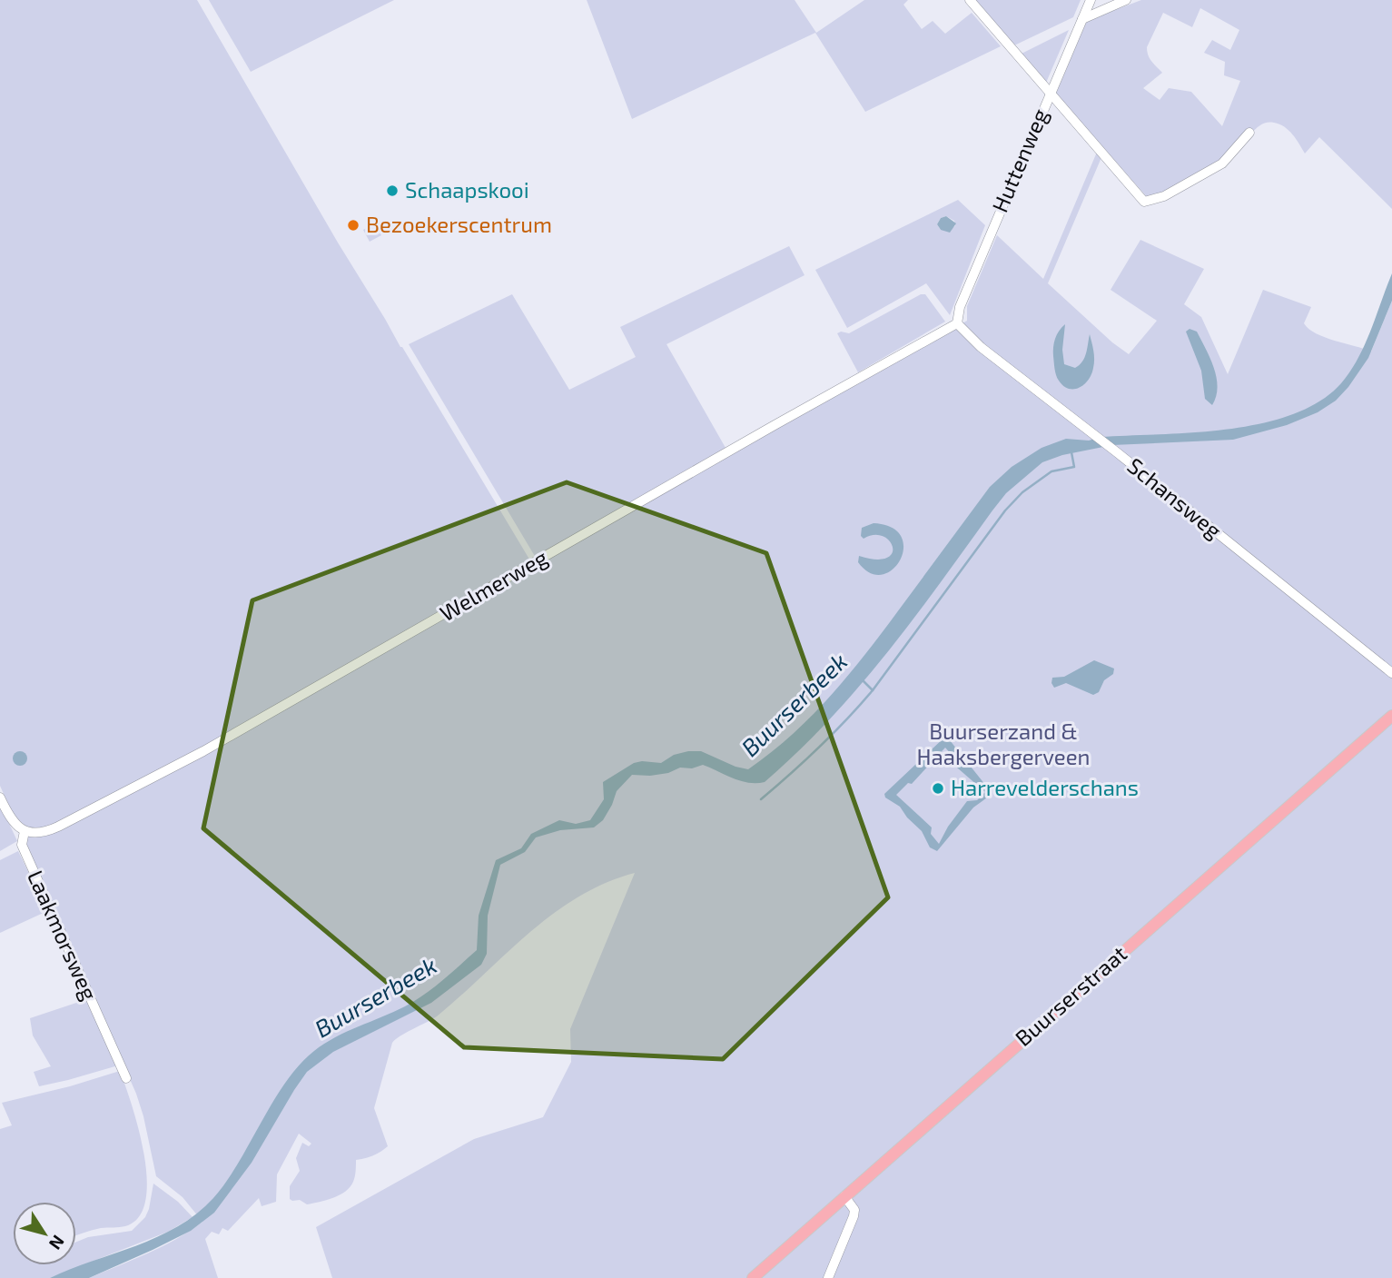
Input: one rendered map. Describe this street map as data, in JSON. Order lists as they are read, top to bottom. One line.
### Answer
{"streets":{"main road":["Buurserstraat"],"street":["Huttenweg","Schansweg","Welmerweg","Laakmorsweg"]},"crossings":[["Huttenweg","Schansweg"],["Huttenweg","Welmerweg"],["Schansweg","Welmerweg"],["Welmerweg","Laakmorsweg"]],"water":["Buurserbeek"],"parks":["Buurserzand & Haaksbergerveen"],"places":["Schaapskooi","Bezoekerscentrum","Harrevelderschans"],"north":"bottom right"}
